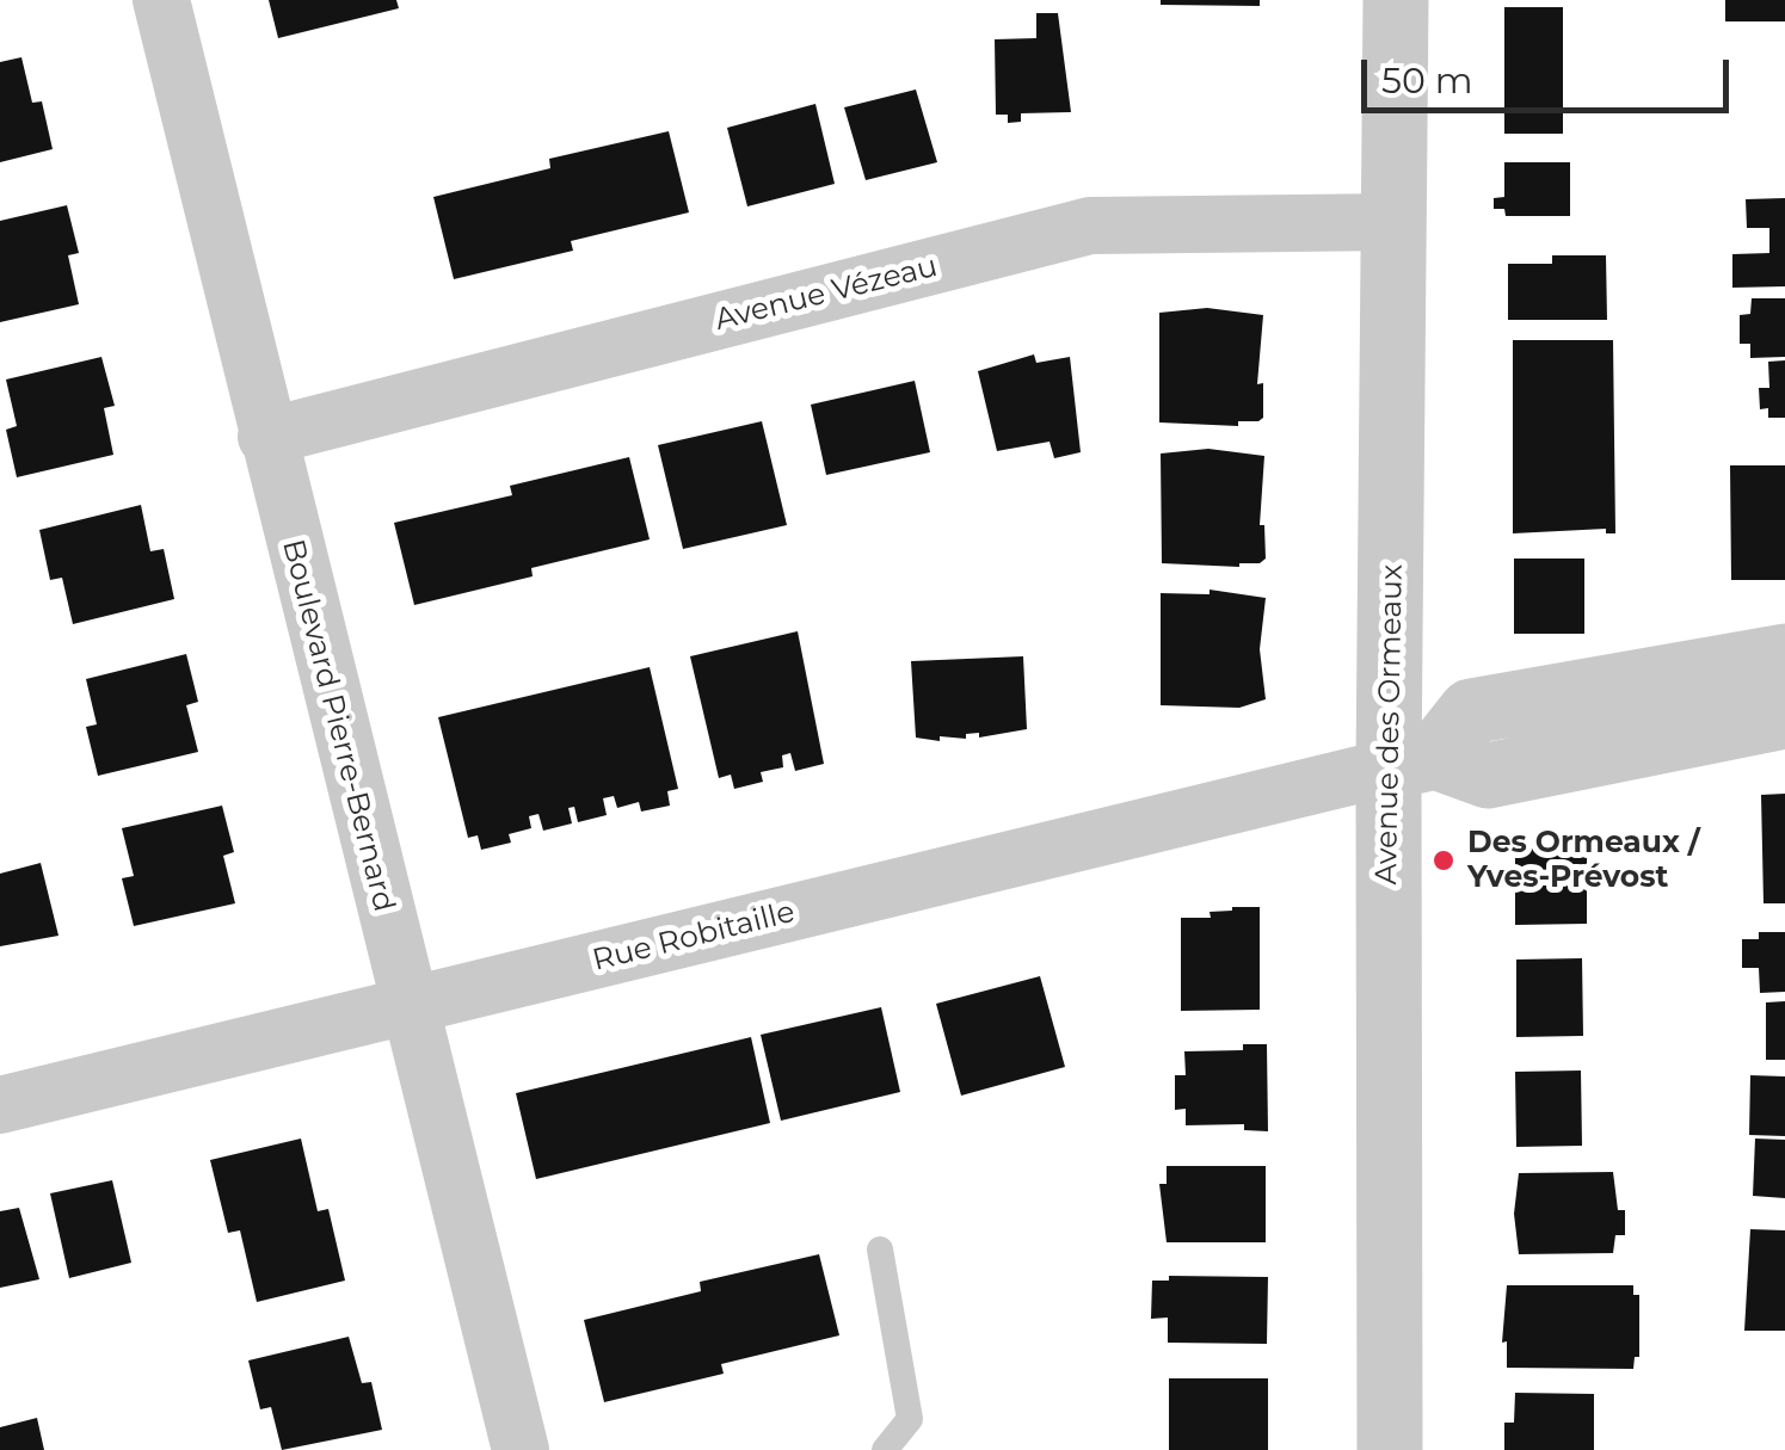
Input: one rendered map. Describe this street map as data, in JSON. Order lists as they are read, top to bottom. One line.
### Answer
{"streets":{"street":["Avenue Vézeau","Avenue des Ormeaux","Boulevard Pierre-Bernard","Rue Robitaille"]},"crossings":[["Avenue Vézeau","Avenue des Ormeaux"],["Avenue Vézeau","Boulevard Pierre-Bernard"],["Avenue des Ormeaux","Rue Robitaille"],["Boulevard Pierre-Bernard","Rue Robitaille"]],"places":["Des Ormeaux / Yves-Prévost"],"scale_bar":"50 m"}
